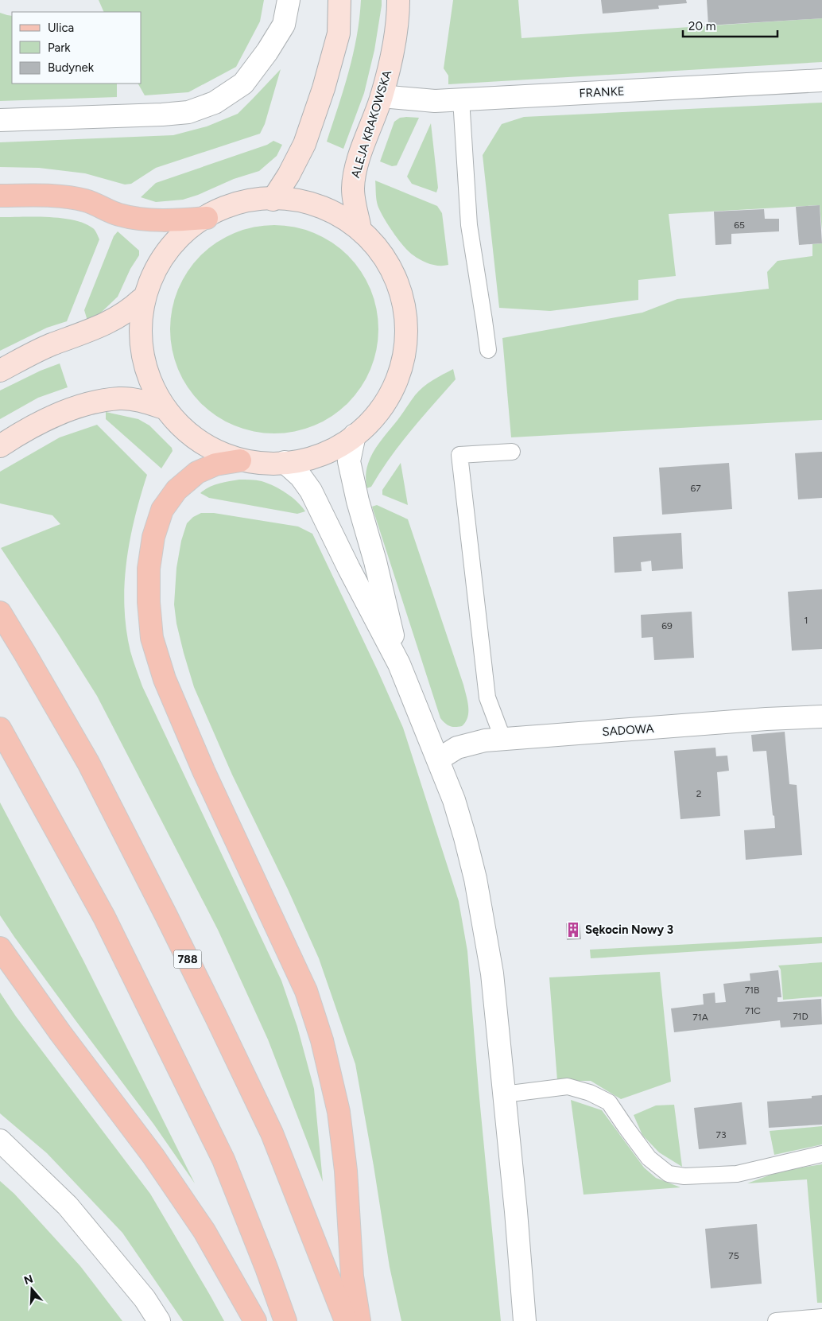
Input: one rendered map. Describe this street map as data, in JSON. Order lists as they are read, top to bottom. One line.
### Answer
{"streets":{"main road":["ALEJA KRAKOWSKA","788"],"street":["FRANKE","SADOWA"]},"crossings":[["FRANKE","ALEJA KRAKOWSKA"]],"places":{"building":["Sękocin Nowy 3"]},"house_numbers":["65","67","1","69","2","71B","71C","71D","71A","73","75"],"legend":["Ulica","Park","Budynek"],"scale_bar":"20 m","north":"top"}
